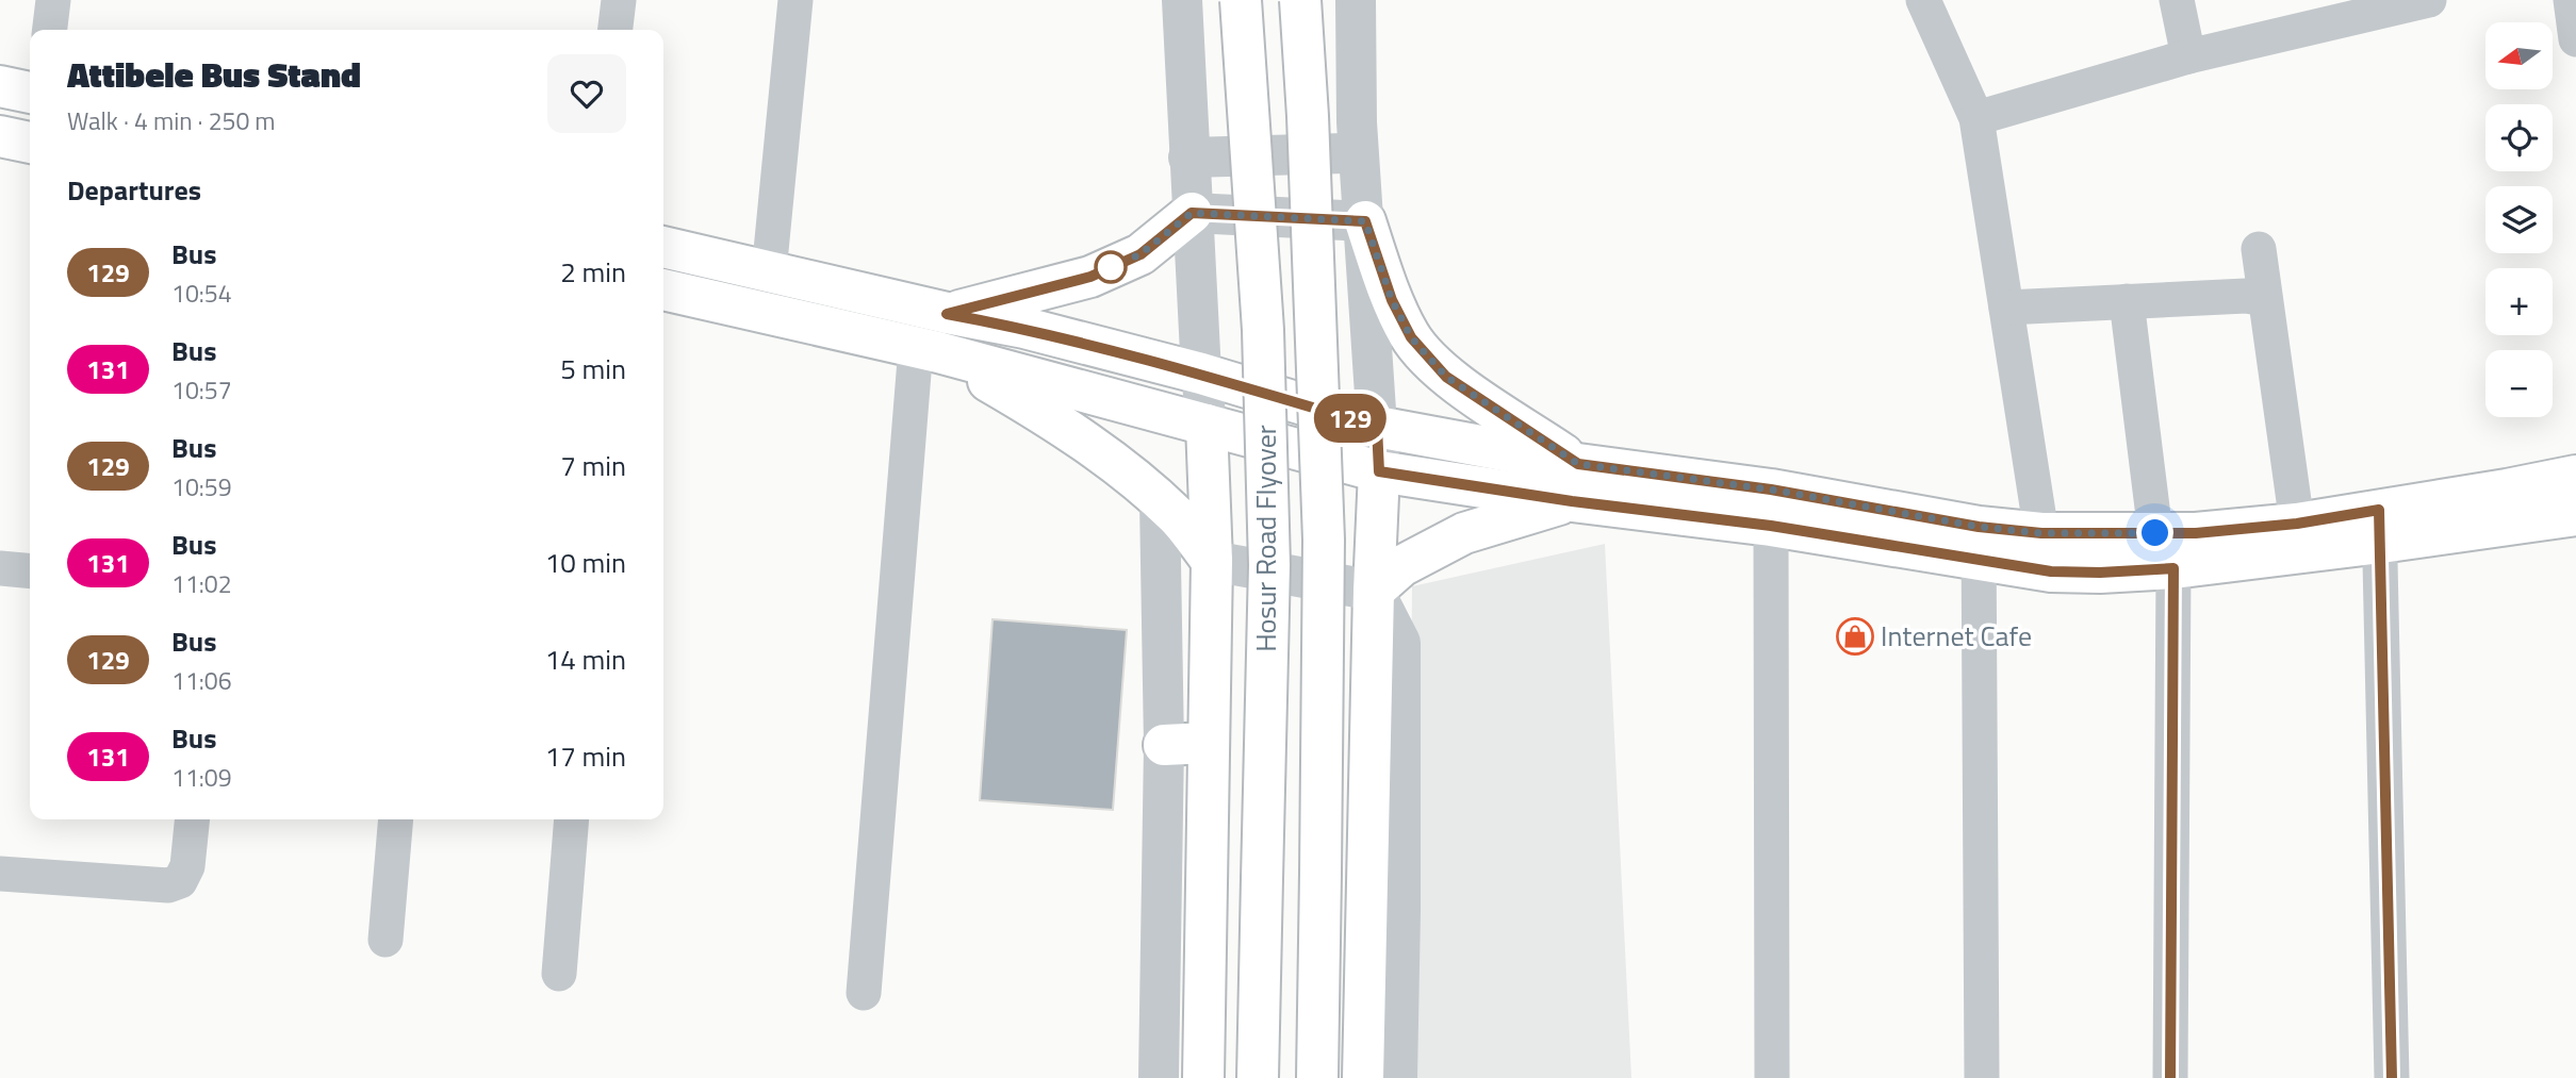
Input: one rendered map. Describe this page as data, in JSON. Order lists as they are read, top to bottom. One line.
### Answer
{"streets":{"main road":["Hosur Road Flyover"]},"places":{"shop":["Internet Cafe"]},"lines":["bus line 129"],"north":"left","page":{"on_map":"129","map_buttons":["+","−"],"heading":[["Attibele Bus Stand","Walk · 4 min · 250 m"],"Departures"],"list":[{"mark":"129","name":"Bus","note":"10:54","value":"2 min"},{"mark":"131","name":"Bus","note":"10:57","value":"5 min"},{"mark":"129","name":"Bus","note":"10:59","value":"7 min"},{"mark":"131","name":"Bus","note":"11:02","value":"10 min"},{"mark":"129","name":"Bus","note":"11:06","value":"14 min"},{"mark":"131","name":"Bus","note":"11:09","value":"17 min"}]}}
